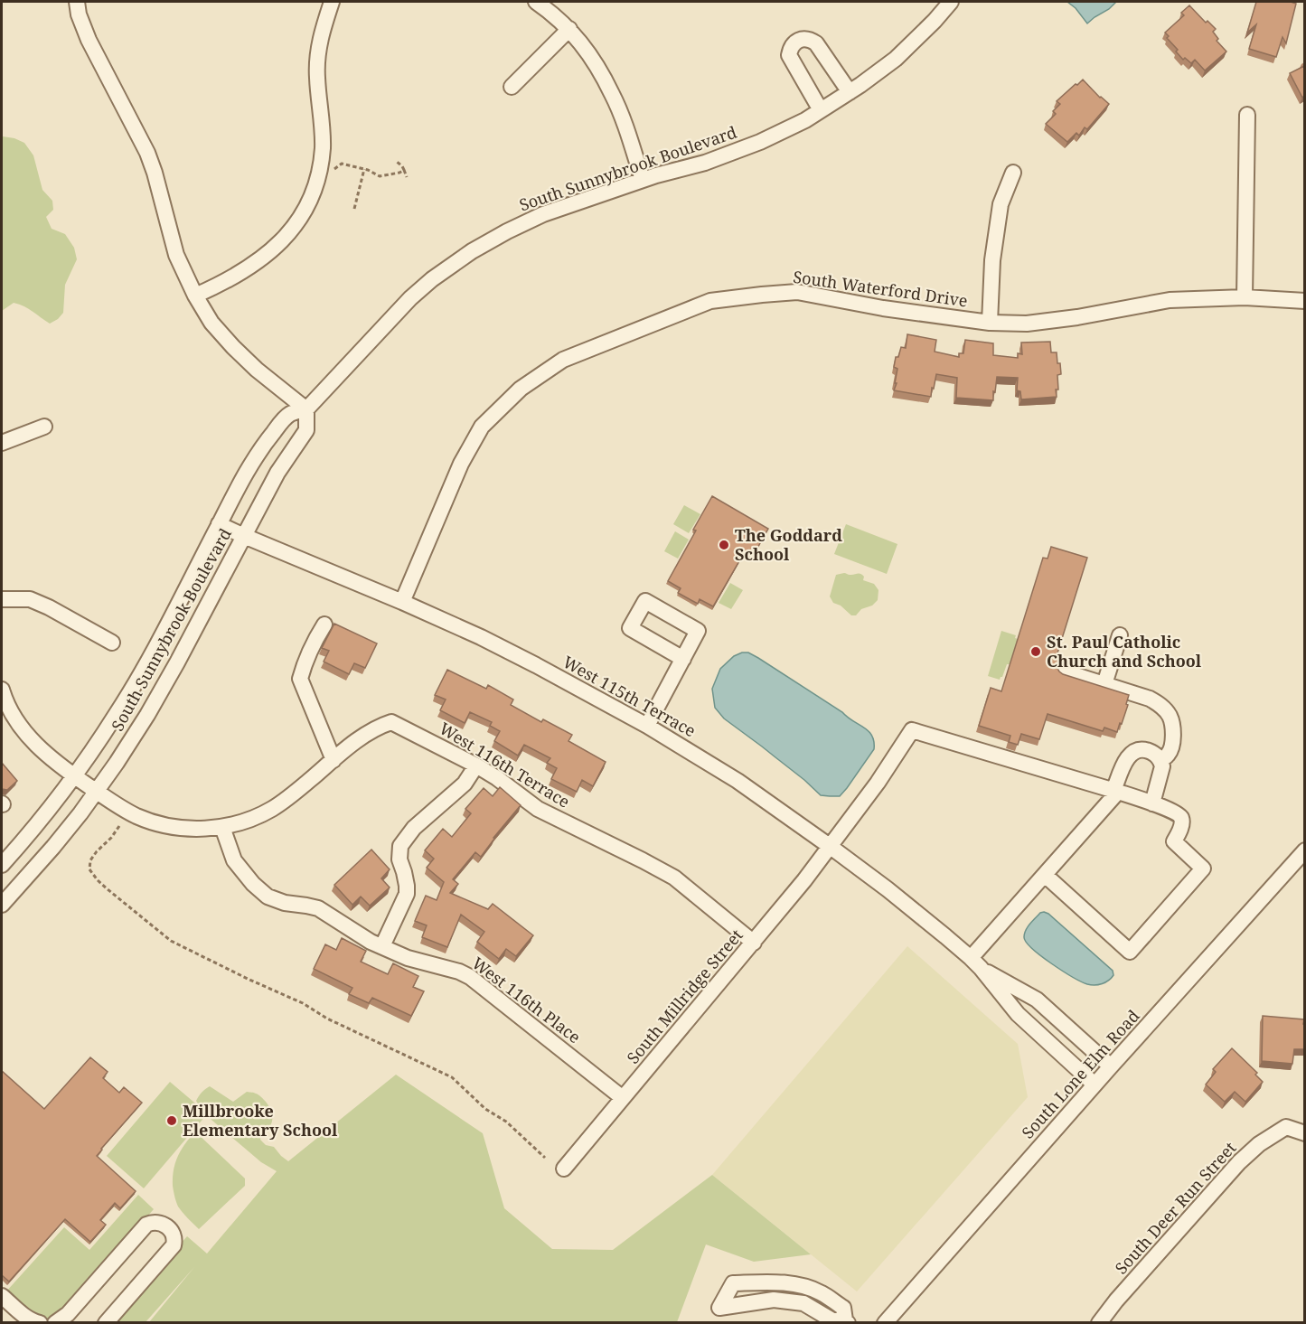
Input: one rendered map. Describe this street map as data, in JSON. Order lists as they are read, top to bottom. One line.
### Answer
{"streets":{"street":["South Sunnybrook Boulevard","South Waterford Drive","West 115th Terrace","West 116th Terrace","South Millridge Street","West 116th Place","South Lone Elm Road","South Deer Run Street"]},"crossings":[["South Sunnybrook Boulevard","West 115th Terrace"],["South Sunnybrook Boulevard","West 116th Terrace"],["South Waterford Drive","West 115th Terrace"],["West 115th Terrace","South Millridge Street"],["West 115th Terrace","South Lone Elm Road"],["West 116th Terrace","South Millridge Street"],["West 116th Terrace","West 116th Place"],["South Millridge Street","West 116th Place"]],"places":["The Goddard School","St. Paul Catholic Church and School","Millbrooke Elementary School"]}
